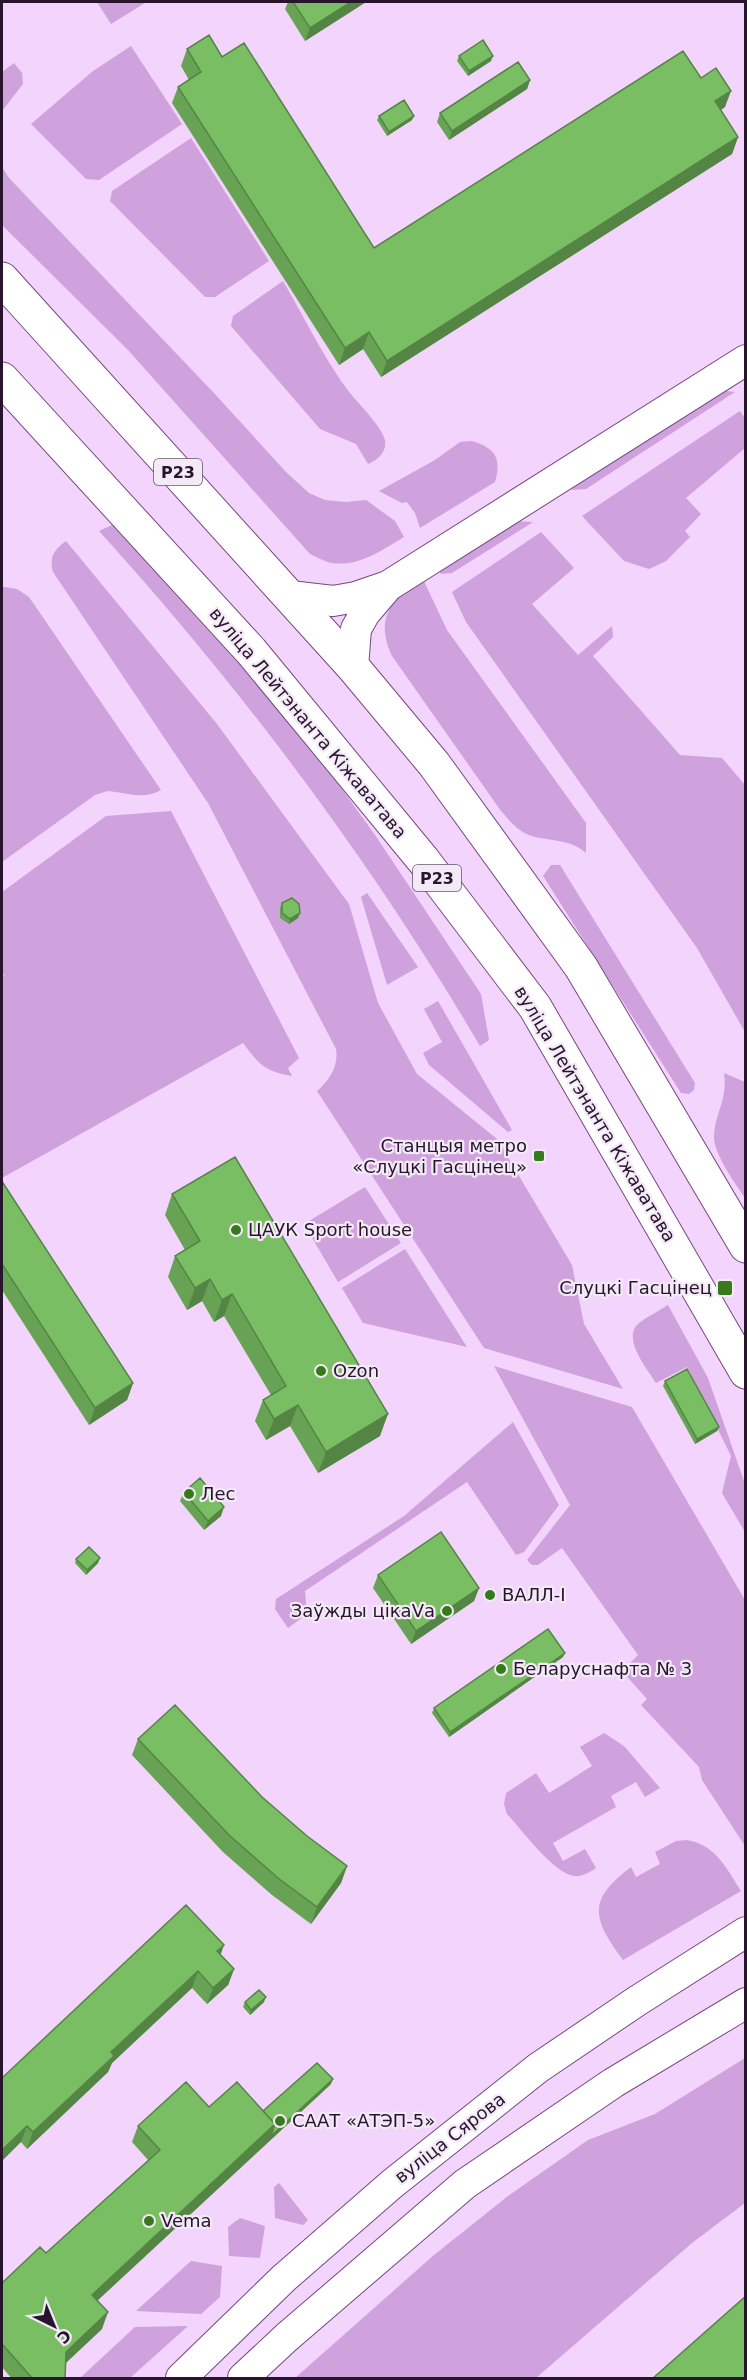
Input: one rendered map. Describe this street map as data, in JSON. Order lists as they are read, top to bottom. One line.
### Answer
{"streets":{"main road":["Р23","вуліца Лейтэнанта Кіжаватава"],"street":["вуліца Сярова"]},"places":{"transit":["Станцыя метро «Слуцкі Гасцінец»","Слуцкі Гасцінец"],"other":["ЦАУК Sport house","Ozon","Лес","ВАЛЛ-І","Заўжды цікаVа","Беларуснафта № 3","СААТ «АТЭП-5»","Vema"]},"north":"bottom right"}
